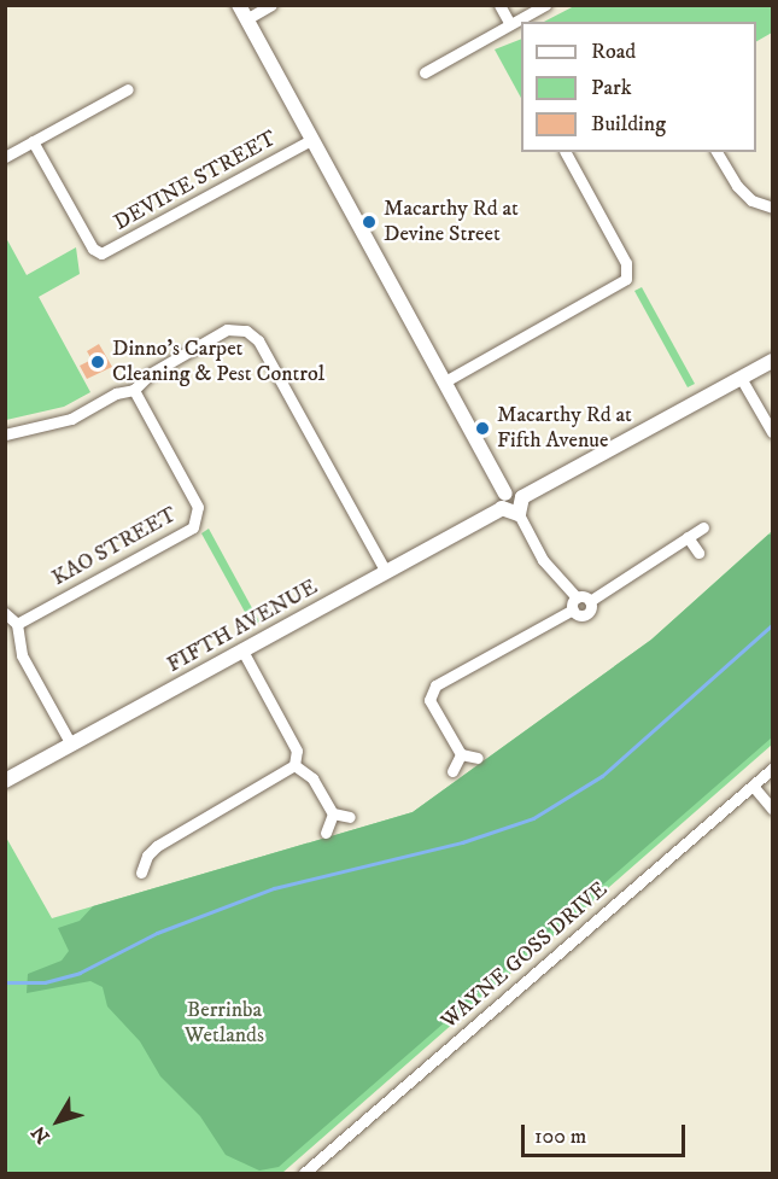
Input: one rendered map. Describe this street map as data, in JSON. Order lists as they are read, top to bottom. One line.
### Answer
{"streets":{"street":["DEVINE STREET","KAO STREET","FIFTH AVENUE","WAYNE GOSS DRIVE"]},"parks":["Berrinba Wetlands"],"places":["Macarthy Rd at Devine Street","Dinno's Carpet Cleaning & Pest Control","Macarthy Rd at Fifth Avenue"],"legend":["Road","Park","Building"],"scale_bar":"100 m","north":"bottom left"}
